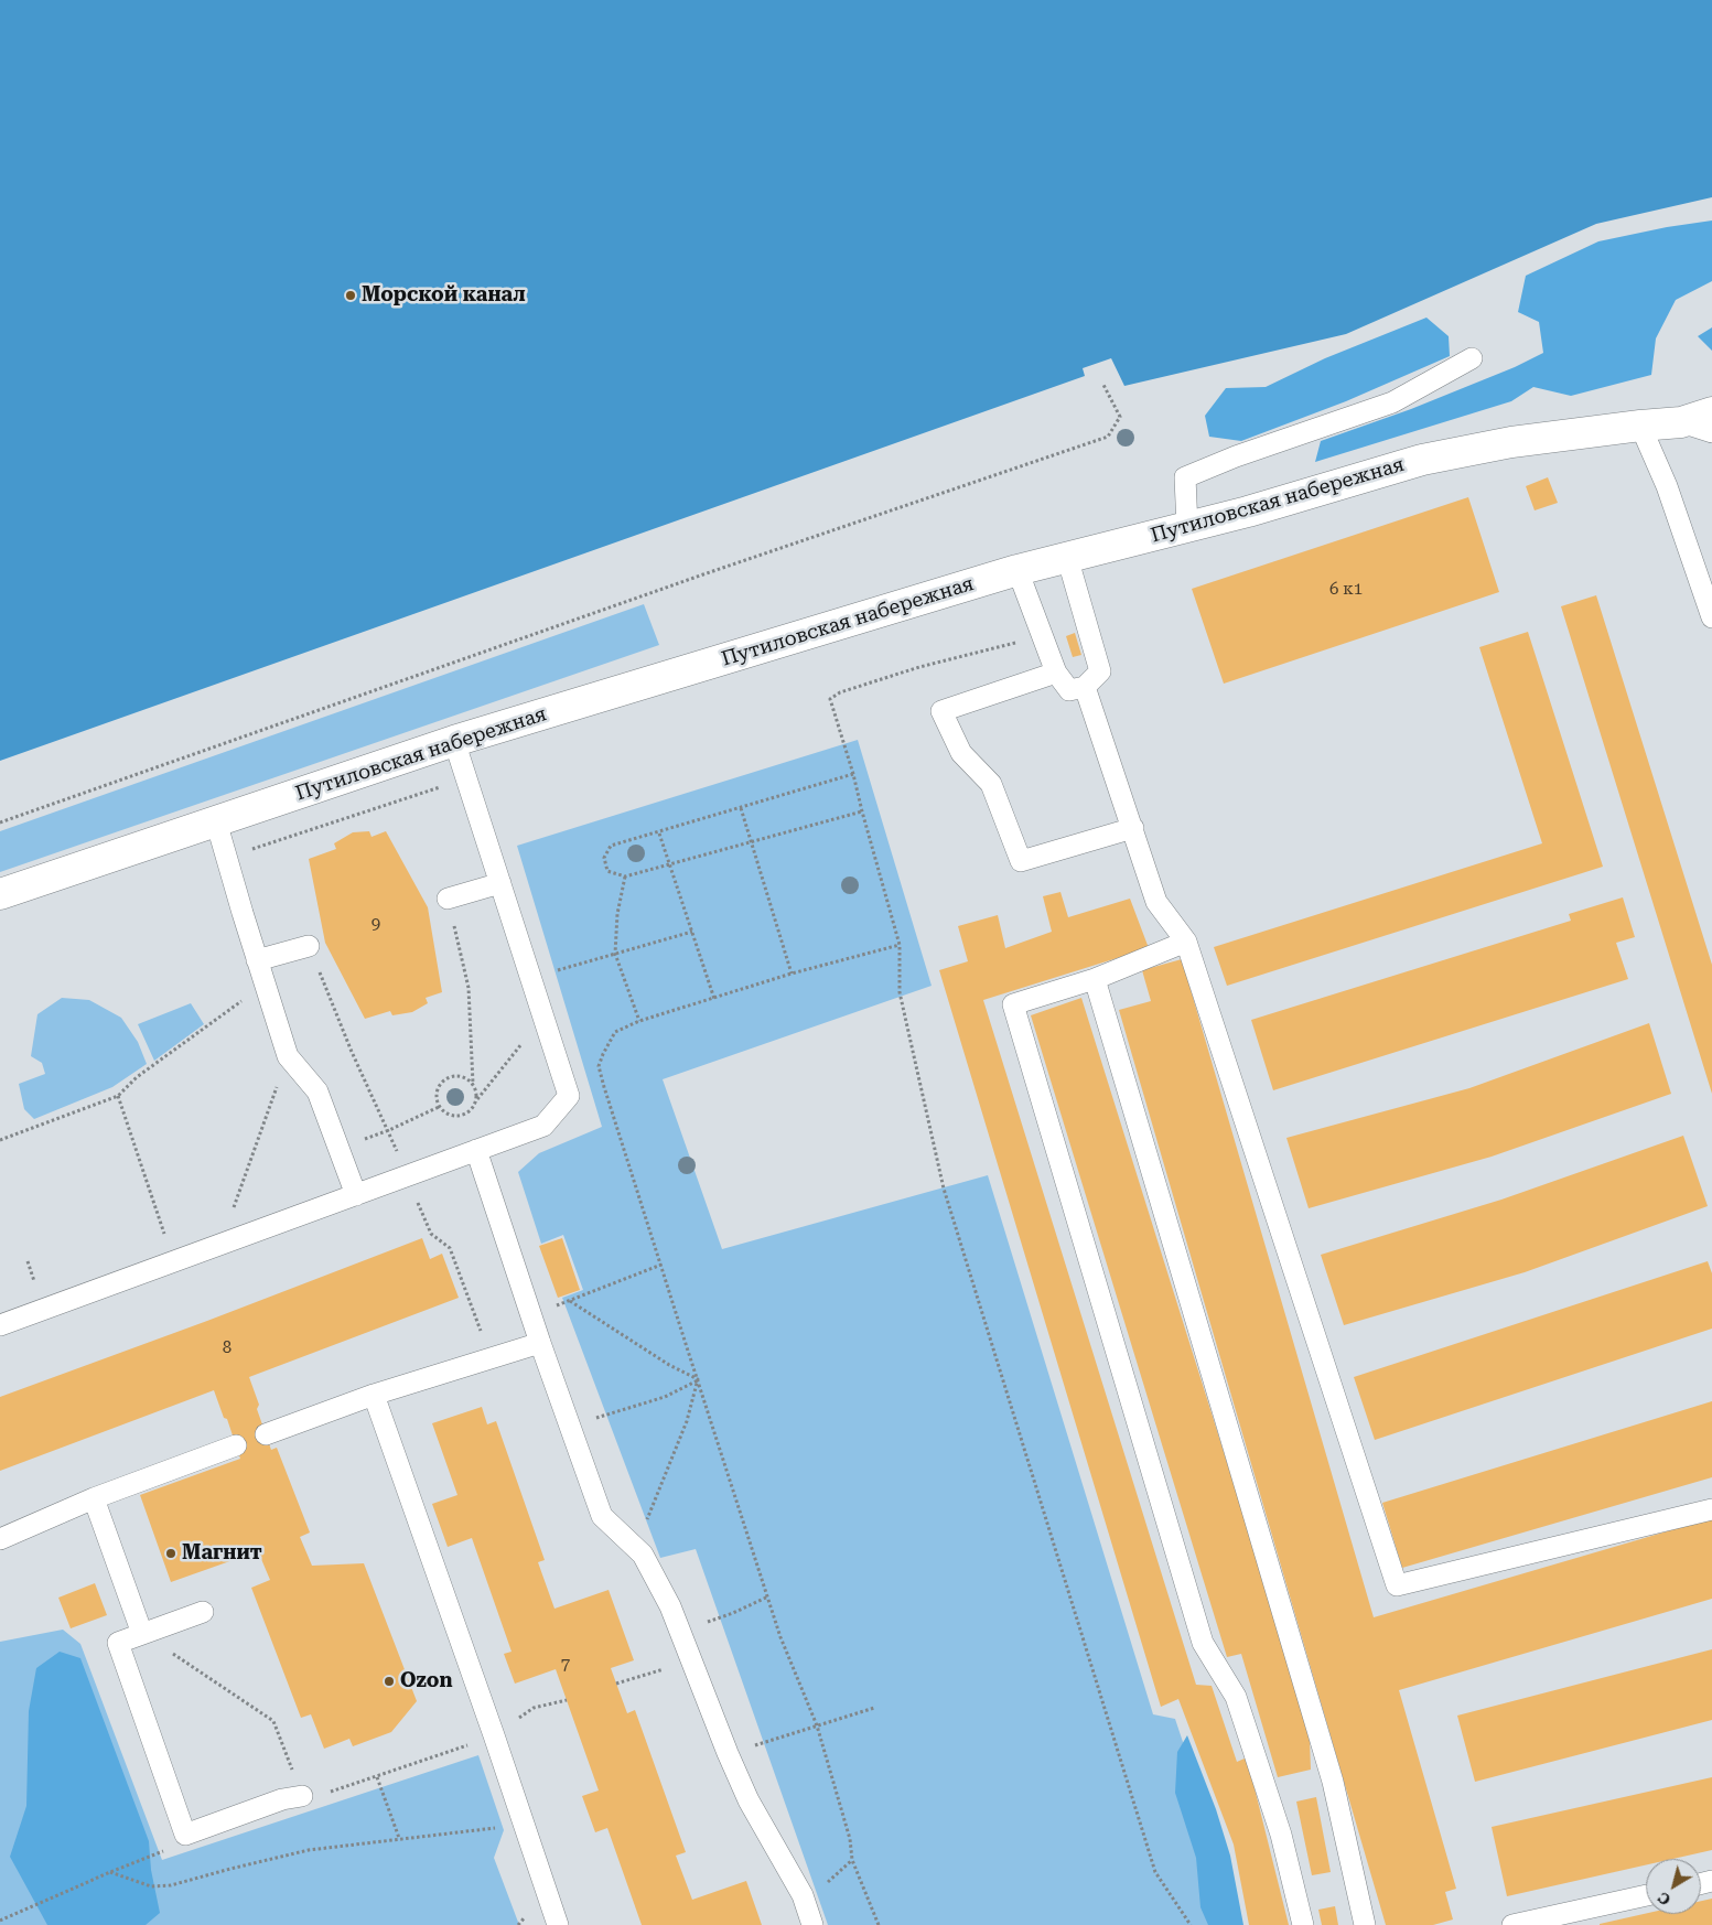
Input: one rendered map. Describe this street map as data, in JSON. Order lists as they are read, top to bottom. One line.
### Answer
{"streets":{"street":["Путиловская набережная"]},"places":["Морской канал","Магнит","Ozon"],"house_numbers":["6 к1","9","8","7"],"north":"bottom left"}
